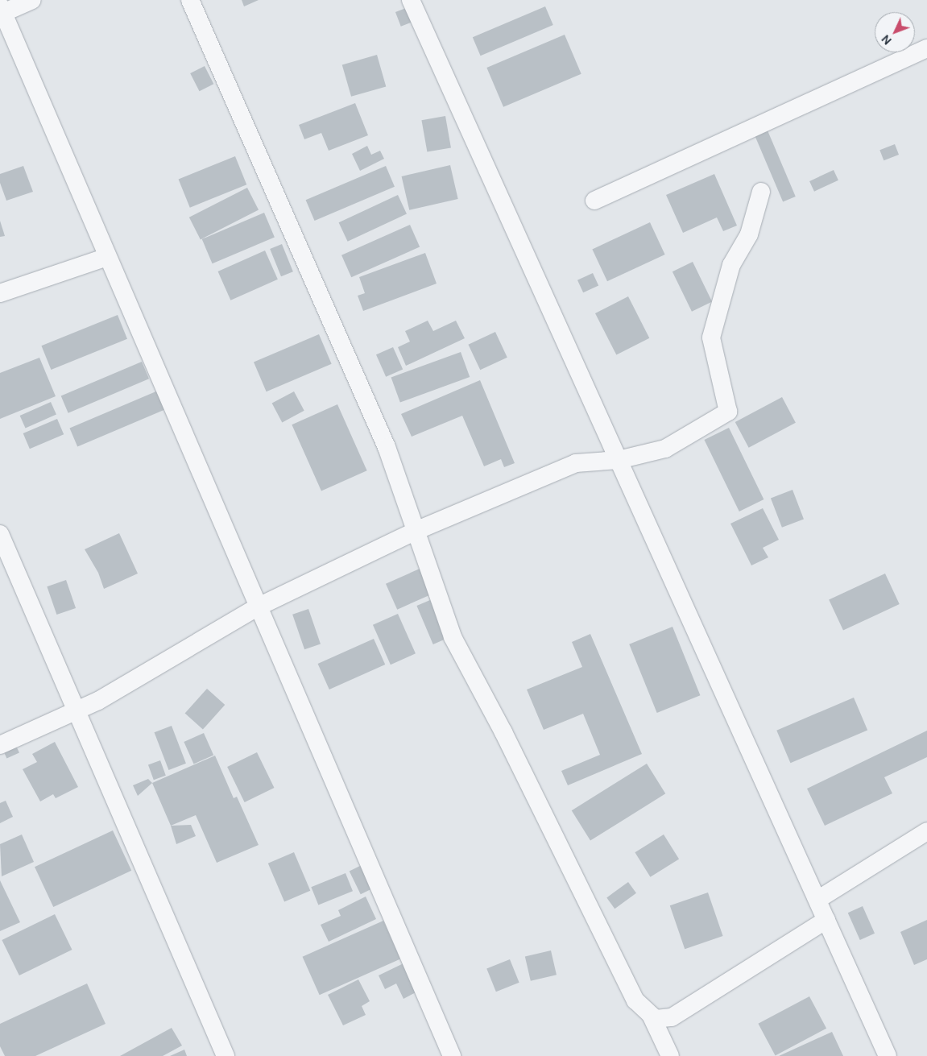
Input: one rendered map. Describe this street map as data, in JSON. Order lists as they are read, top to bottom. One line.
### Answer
{"north":"bottom left"}
